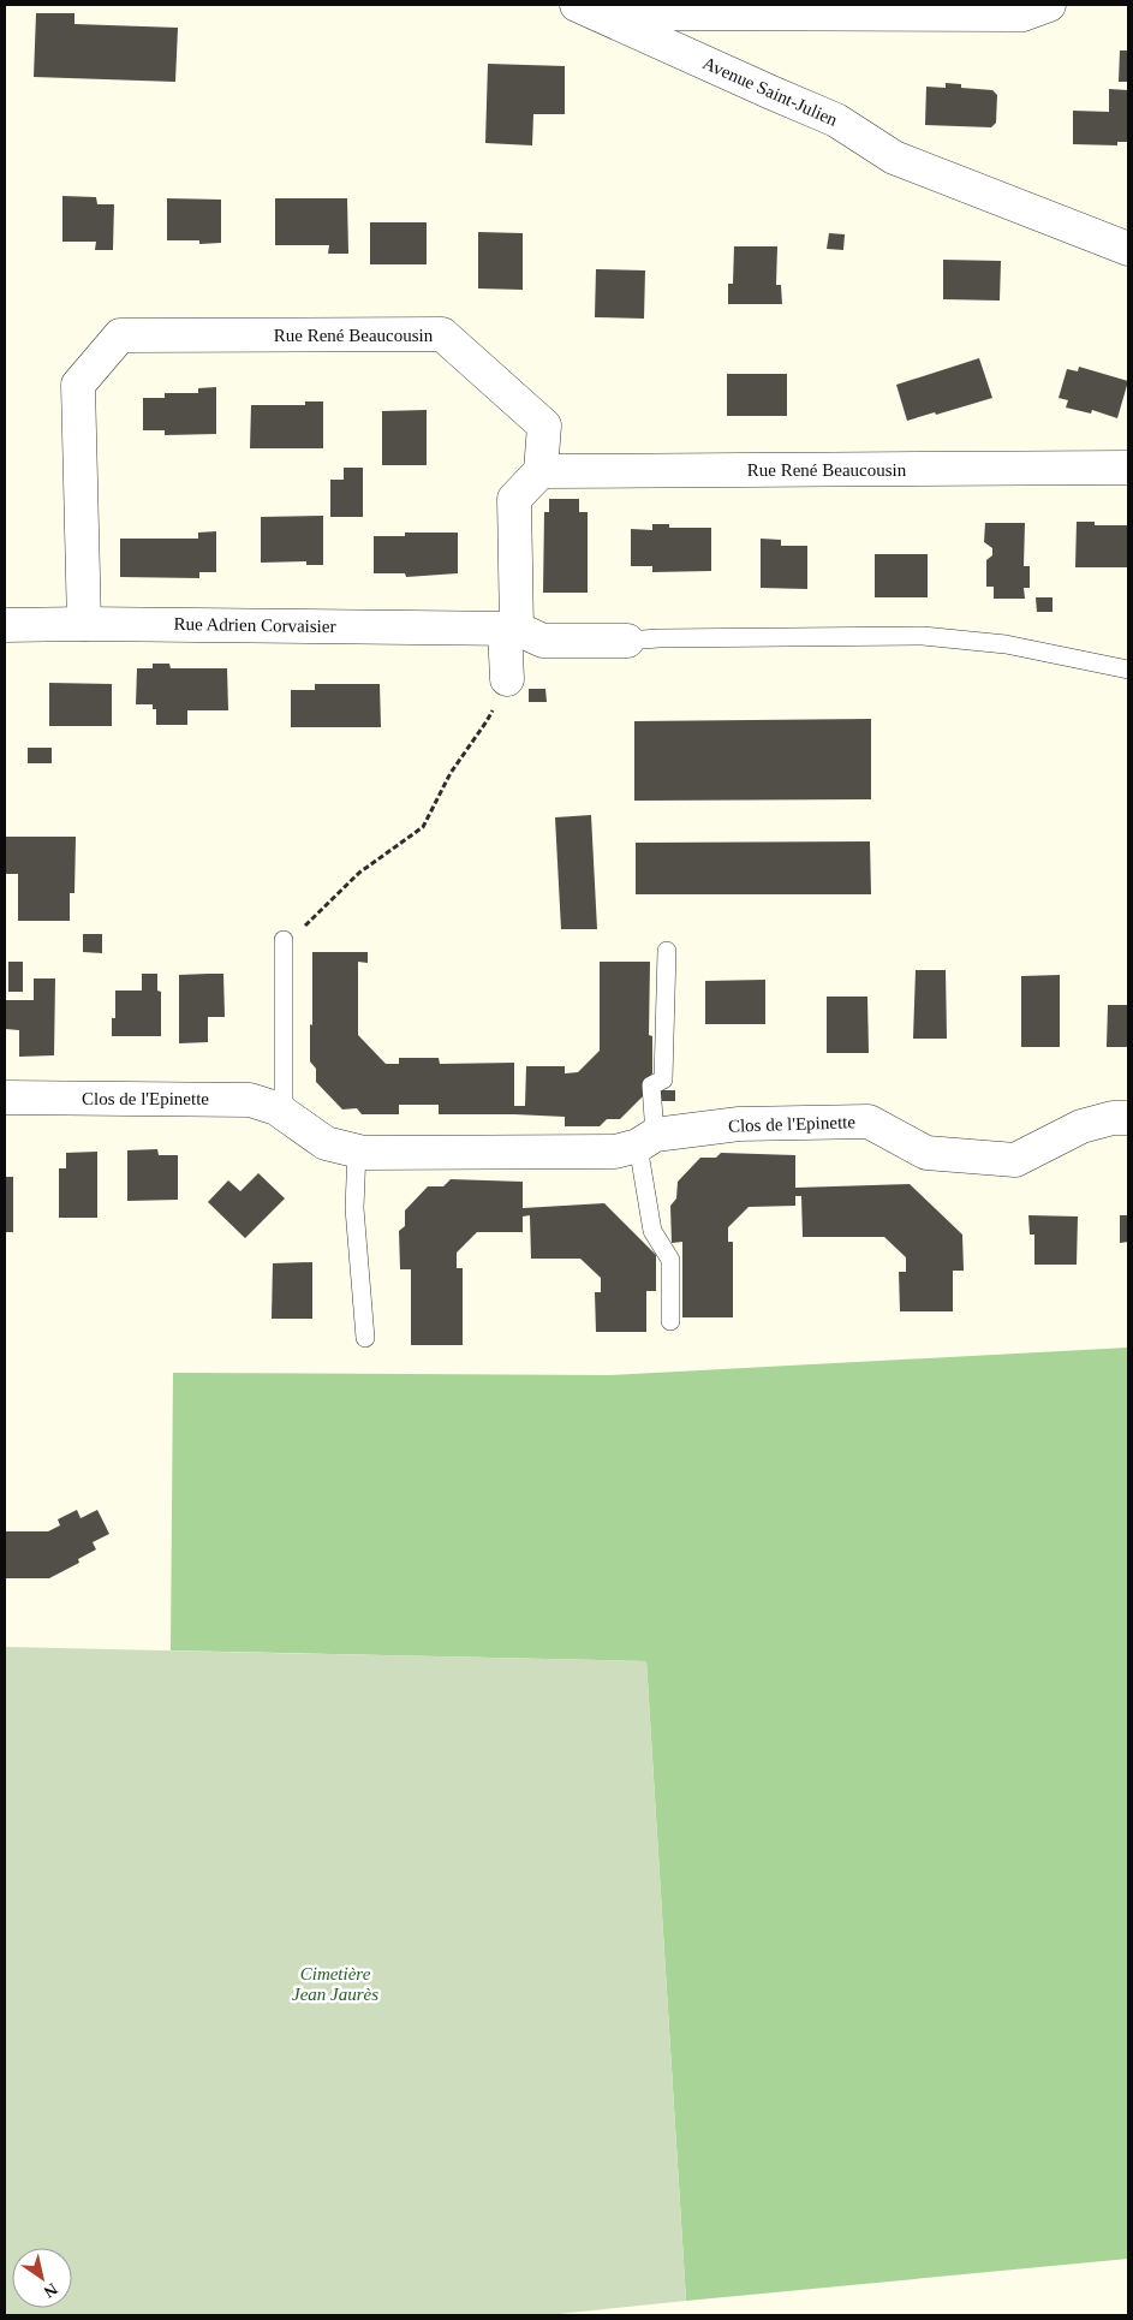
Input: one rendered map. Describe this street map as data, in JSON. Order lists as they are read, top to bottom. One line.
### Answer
{"streets":{"street":["Avenue Saint-Julien","Rue René Beaucousin","Rue Adrien Corvaisier","Clos de l'Epinette"]},"crossings":[["Rue René Beaucousin","Rue Adrien Corvaisier"]],"parks":["Cimetière Jean Jaurès"],"north":"bottom right"}
